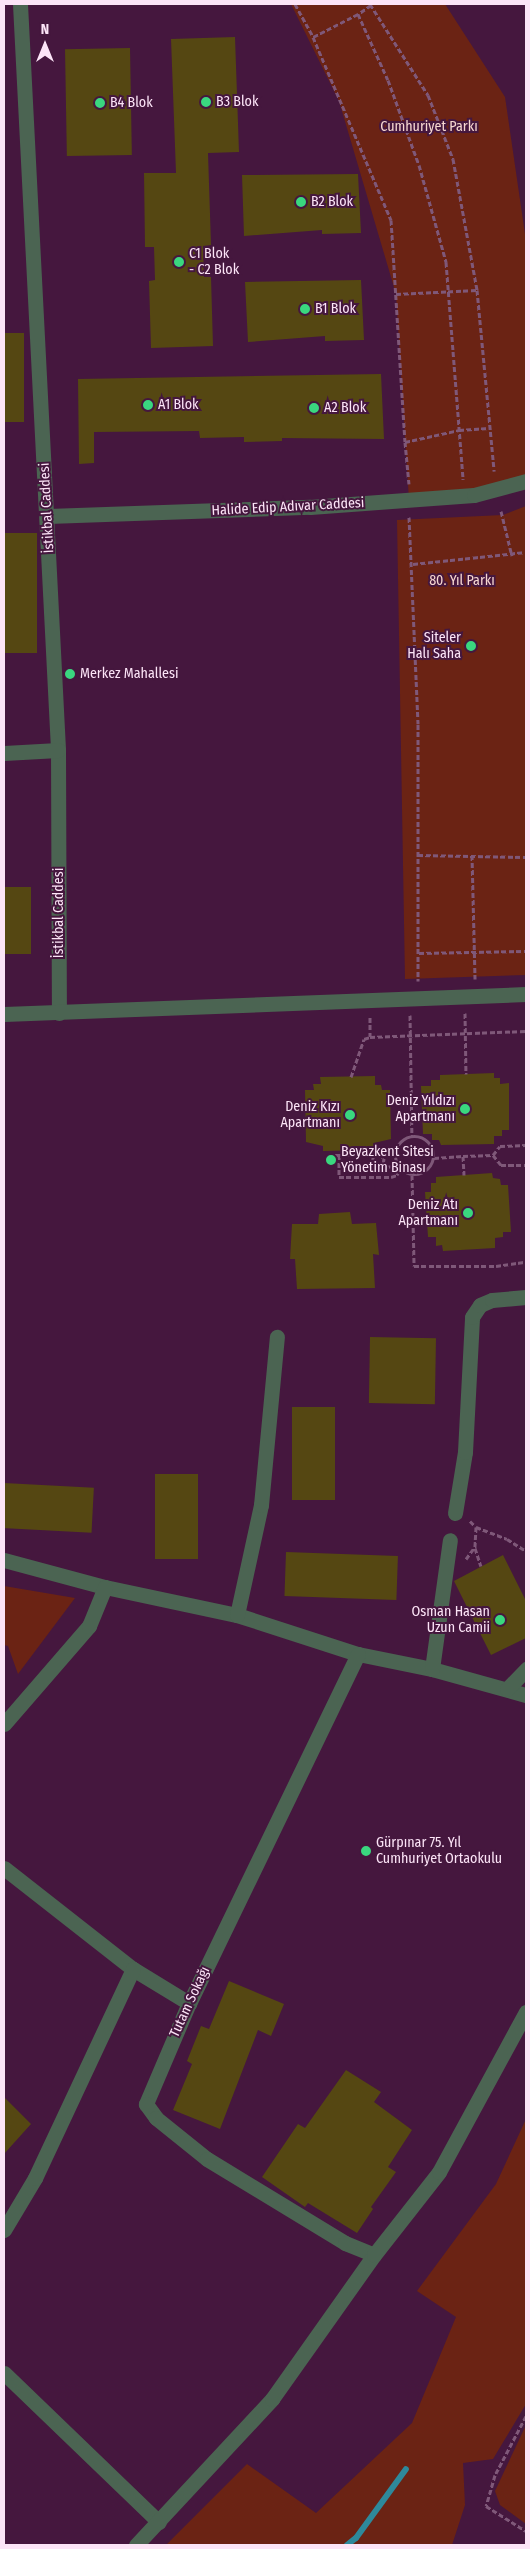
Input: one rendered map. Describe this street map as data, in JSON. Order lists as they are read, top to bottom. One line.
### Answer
{"streets":{"street":["Halide Edip Adıvar Caddesi","İstikbal Caddesi","Tutam Sokağı"]},"crossings":[["Halide Edip Adıvar Caddesi","İstikbal Caddesi"]],"parks":["Cumhuriyet Parkı","80. Yıl Parkı"],"places":["B3 Blok","B4 Blok","B2 Blok","C1 Blok - C2 Blok","B1 Blok","A1 Blok","A2 Blok","Siteler Halı Saha","Merkez Mahallesi","Deniz Yıldızı Apartmanı","Deniz Kızı Apartmanı","Beyazkent Sitesi Yönetim Binası","Deniz Atı Apartmanı","Osman Hasan Uzun Camii","Gürpınar 75. Yıl Cumhuriyet Ortaokulu"],"north":"top"}
